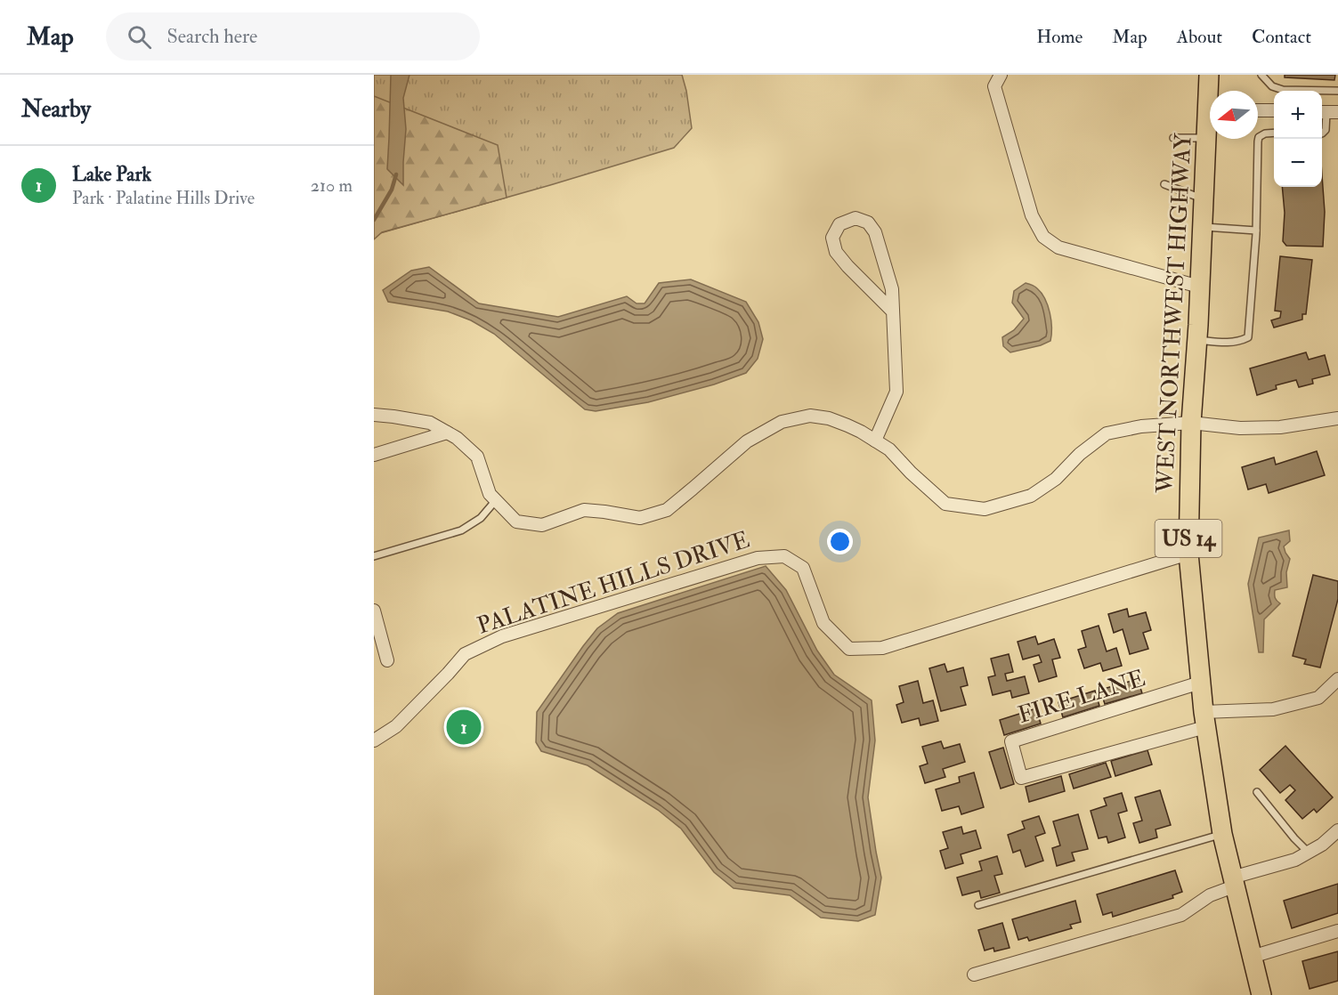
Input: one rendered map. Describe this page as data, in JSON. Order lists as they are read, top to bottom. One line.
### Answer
{"streets":{"main road":["WEST NORTHWEST HIGHWAY","US 14"],"street":["PALATINE HILLS DRIVE","FIRE LANE"]},"crossings":[["WEST NORTHWEST HIGHWAY","PALATINE HILLS DRIVE"],["WEST NORTHWEST HIGHWAY","FIRE LANE"]],"north":"left","page":{"header":"Map","search":"Search here","nav":["Home","Map","About","Contact"],"heading":"Nearby","map_buttons":["+","−"],"list":[{"mark":"1","name":"Lake Park","note":"Park · Palatine Hills Drive","value":"210 m"}],"pins":"1"}}
